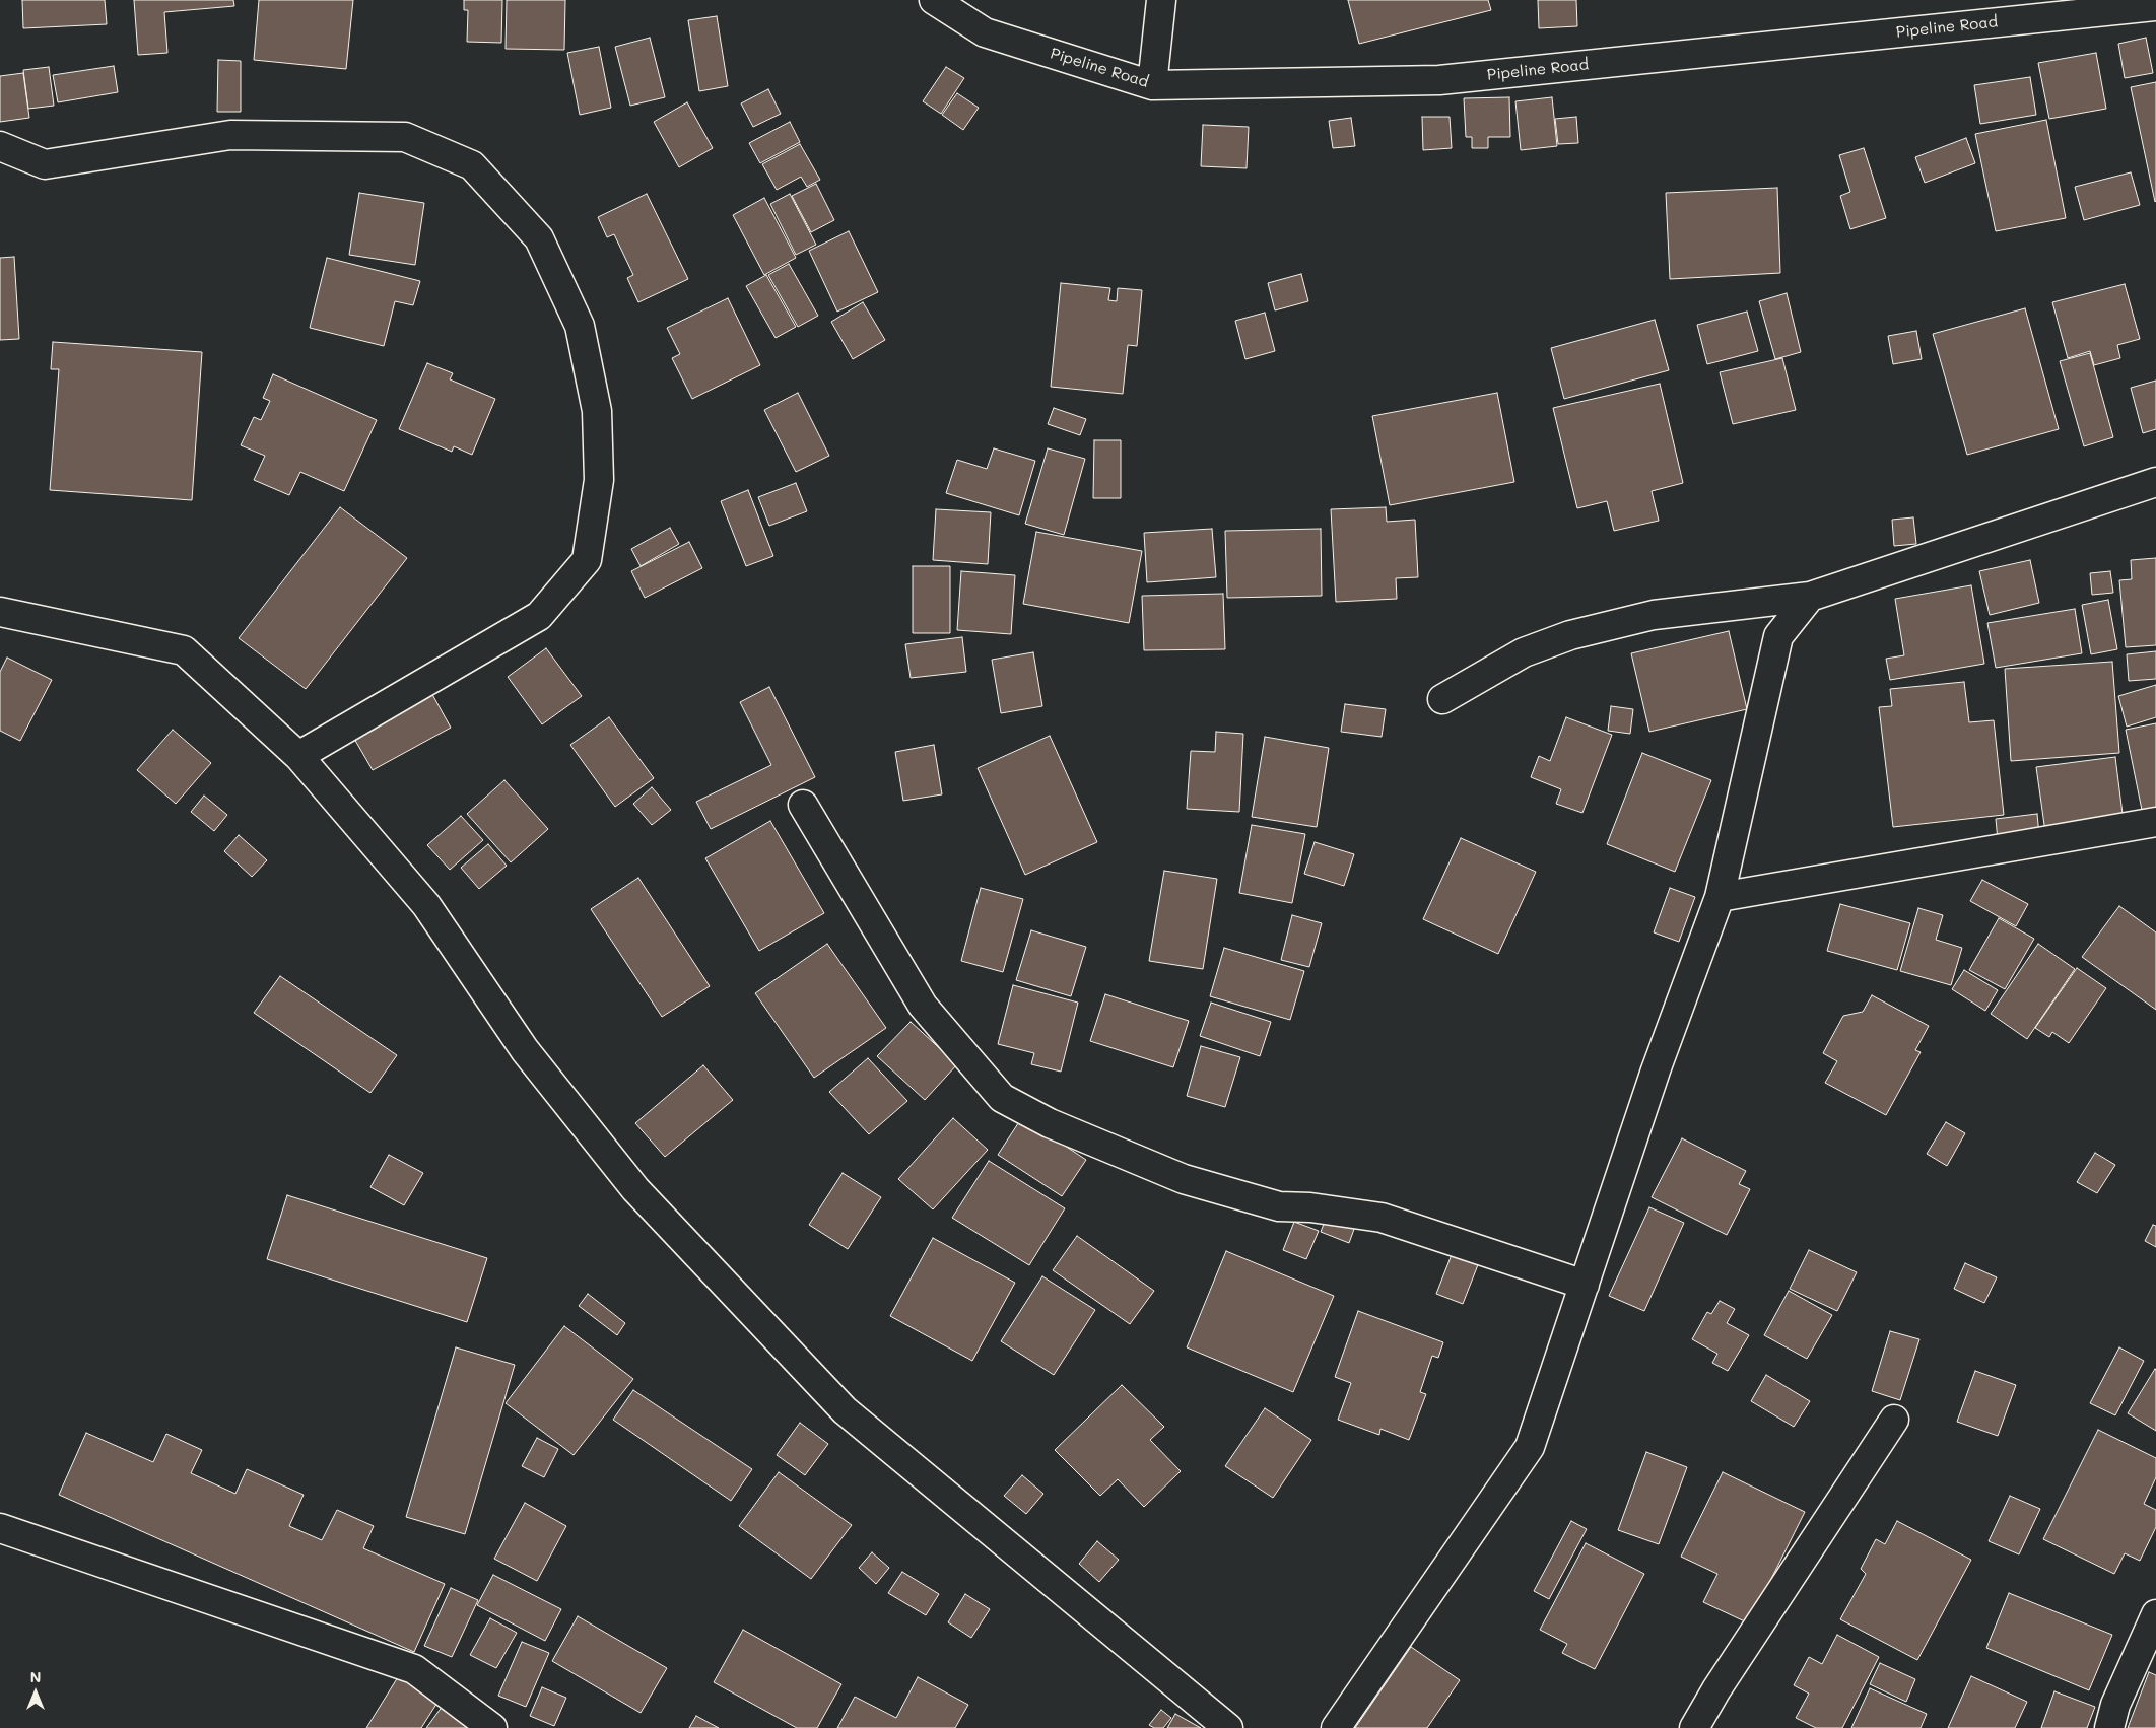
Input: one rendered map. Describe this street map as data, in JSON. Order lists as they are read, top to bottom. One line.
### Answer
{"streets":{"street":["Pipeline Road"]},"north":"top"}
